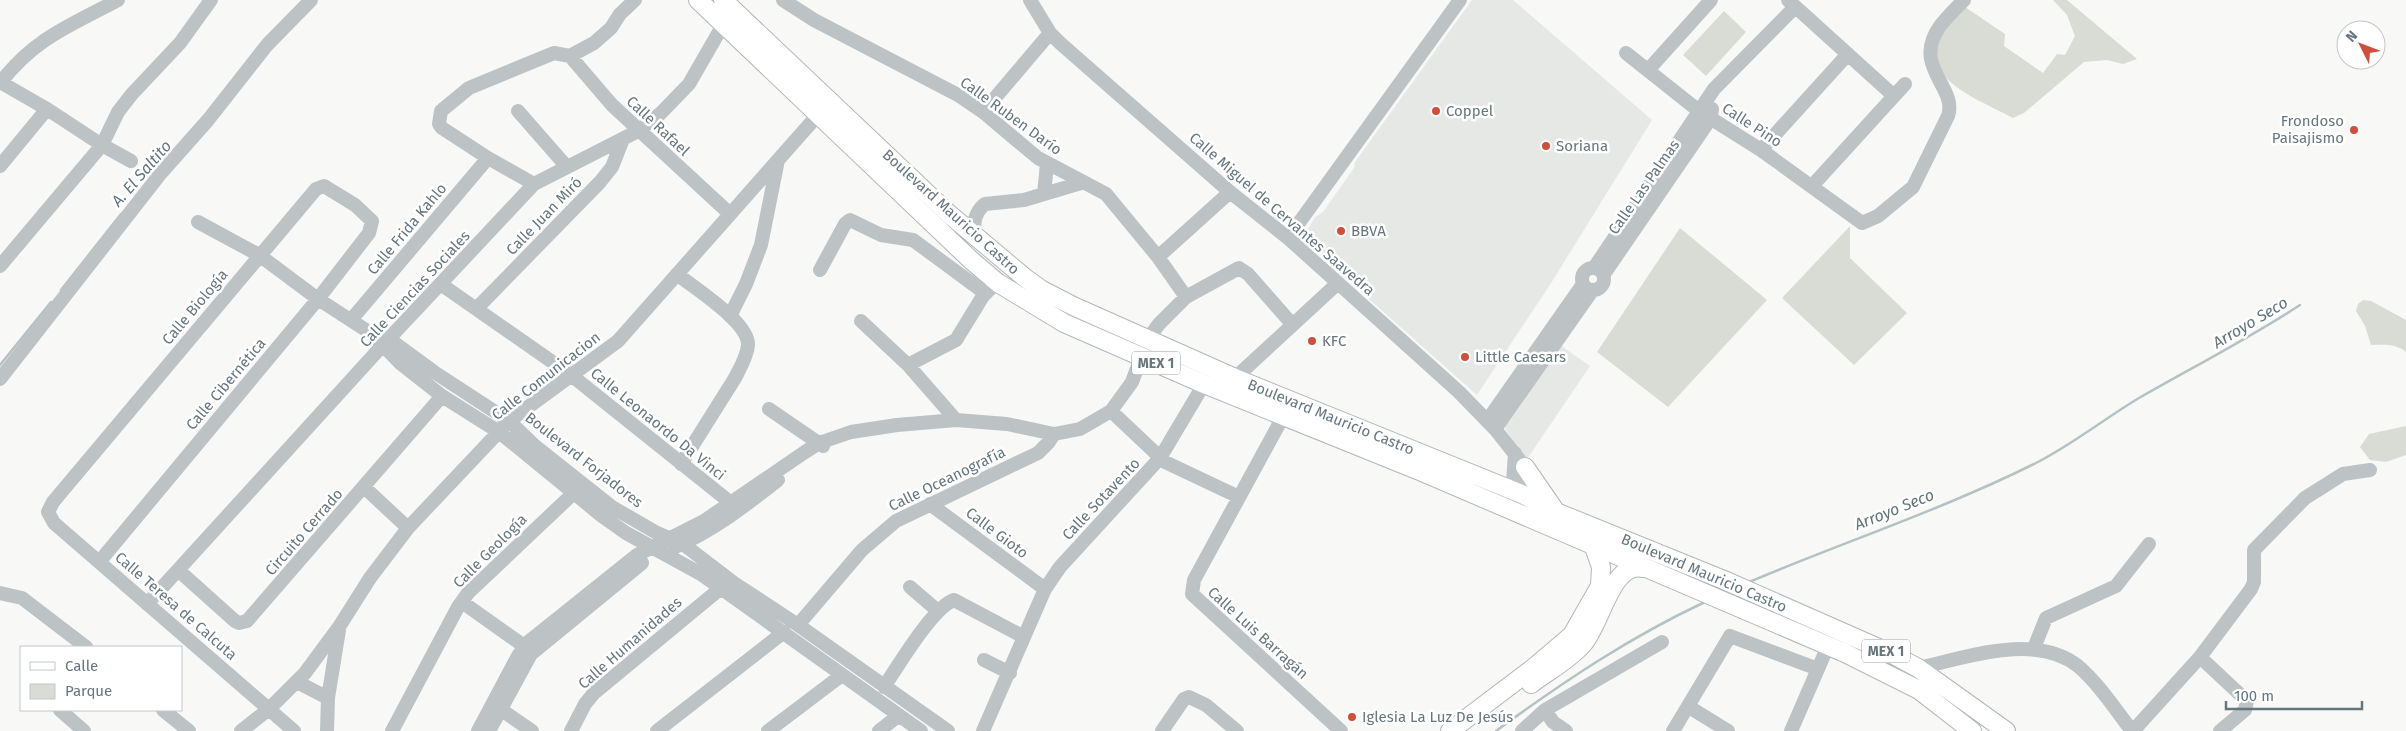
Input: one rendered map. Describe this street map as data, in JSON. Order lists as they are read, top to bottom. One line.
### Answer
{"streets":{"main road":["Boulevard Mauricio Castro","MEX 1"],"street":["Calle Ruben Darío","Calle Pino","Calle Rafael","Calle Las Palmas","Calle Miguel de Cervantes Saavedra","Calle Juan Miró","Calle Frida Kahlo","Calle Ciencias Sociales","Calle Biología","Calle Comunicacion","Calle Cibernética","Calle Leonaordo Da Vinci","Boulevard Forjadores","Calle Oceanografía","Calle Sotavento","Circuito Cerrado","Calle Gioto","Calle Geología","Calle Teresa de Calcuta","Calle Luis Barragán","Calle Humanidades"]},"crossings":[["Calle Pino","Calle Las Palmas"],["Calle Rafael","Calle Ciencias Sociales"],["Calle Rafael","Calle Comunicacion"],["Boulevard Mauricio Castro","Calle Ciencias Sociales"],["Boulevard Mauricio Castro","Calle Comunicacion"],["Boulevard Mauricio Castro","Calle Sotavento"],["Boulevard Mauricio Castro","Calle Luis Barragán"],["Calle Juan Miró","Calle Ciencias Sociales"],["Calle Juan Miró","Calle Leonaordo Da Vinci"],["Calle Frida Kahlo","Boulevard Forjadores"],["Calle Ciencias Sociales","Calle Leonaordo Da Vinci"],["Calle Ciencias Sociales","Boulevard Forjadores"],["Calle Ciencias Sociales","Circuito Cerrado"],["Calle Ciencias Sociales","Calle Teresa de Calcuta"],["Calle Biología","Calle Cibernética"],["Calle Biología","Boulevard Forjadores"],["Calle Biología","Calle Teresa de Calcuta"],["Calle Comunicacion","Calle Leonaordo Da Vinci"],["Calle Comunicacion","Boulevard Forjadores"],["Calle Comunicacion","Calle Teresa de Calcuta"],["Calle Cibernética","Boulevard Forjadores"],["Calle Cibernética","Calle Teresa de Calcuta"],["Boulevard Forjadores","Calle Oceanografía"],["Boulevard Forjadores","Circuito Cerrado"],["Boulevard Forjadores","Calle Geología"],["Boulevard Forjadores","Calle Humanidades"],["Calle Oceanografía","Calle Gioto"],["Calle Sotavento","Calle Gioto"]],"water":["A. El Saltito","Arroyo Seco"],"places":["Coppel","Frondoso Paisajismo","Soriana","BBVA","KFC","Little Caesars","Iglesia La Luz De Jesús"],"legend":["Calle","Parque"],"scale_bar":"100 m","north":"top left"}
